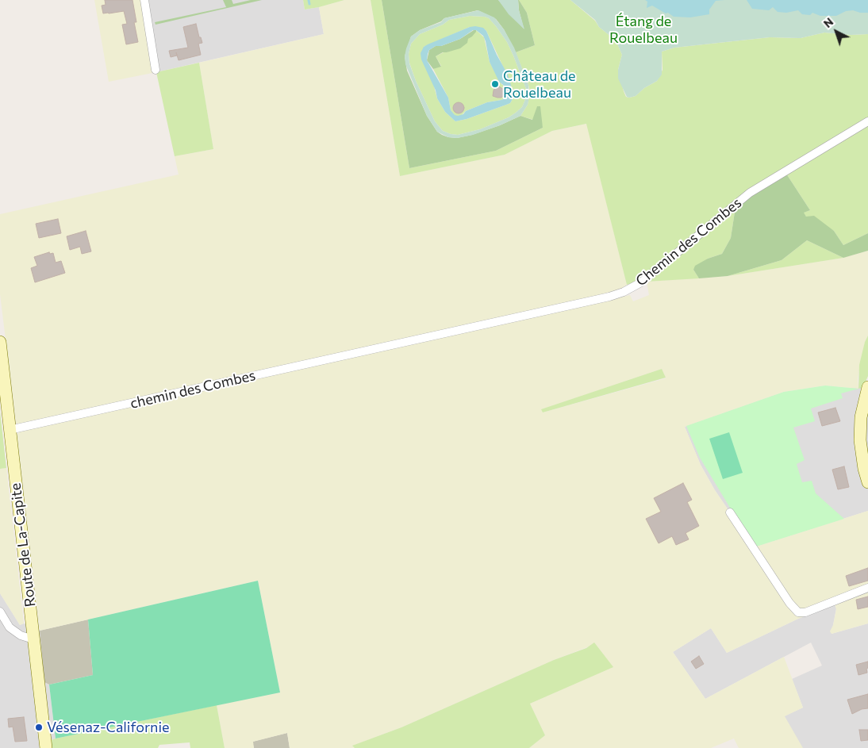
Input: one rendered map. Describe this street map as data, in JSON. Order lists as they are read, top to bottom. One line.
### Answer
{"streets":{"street":["Chemin des Combes","chemin des Combes","Route de La-Capite"]},"crossings":[["Chemin des Combes","chemin des Combes"],["chemin des Combes","Route de La-Capite"]],"parks":["Étang de Rouelbeau"],"places":["Château de Rouelbeau","Vésenaz-Californie"],"north":"top left"}
